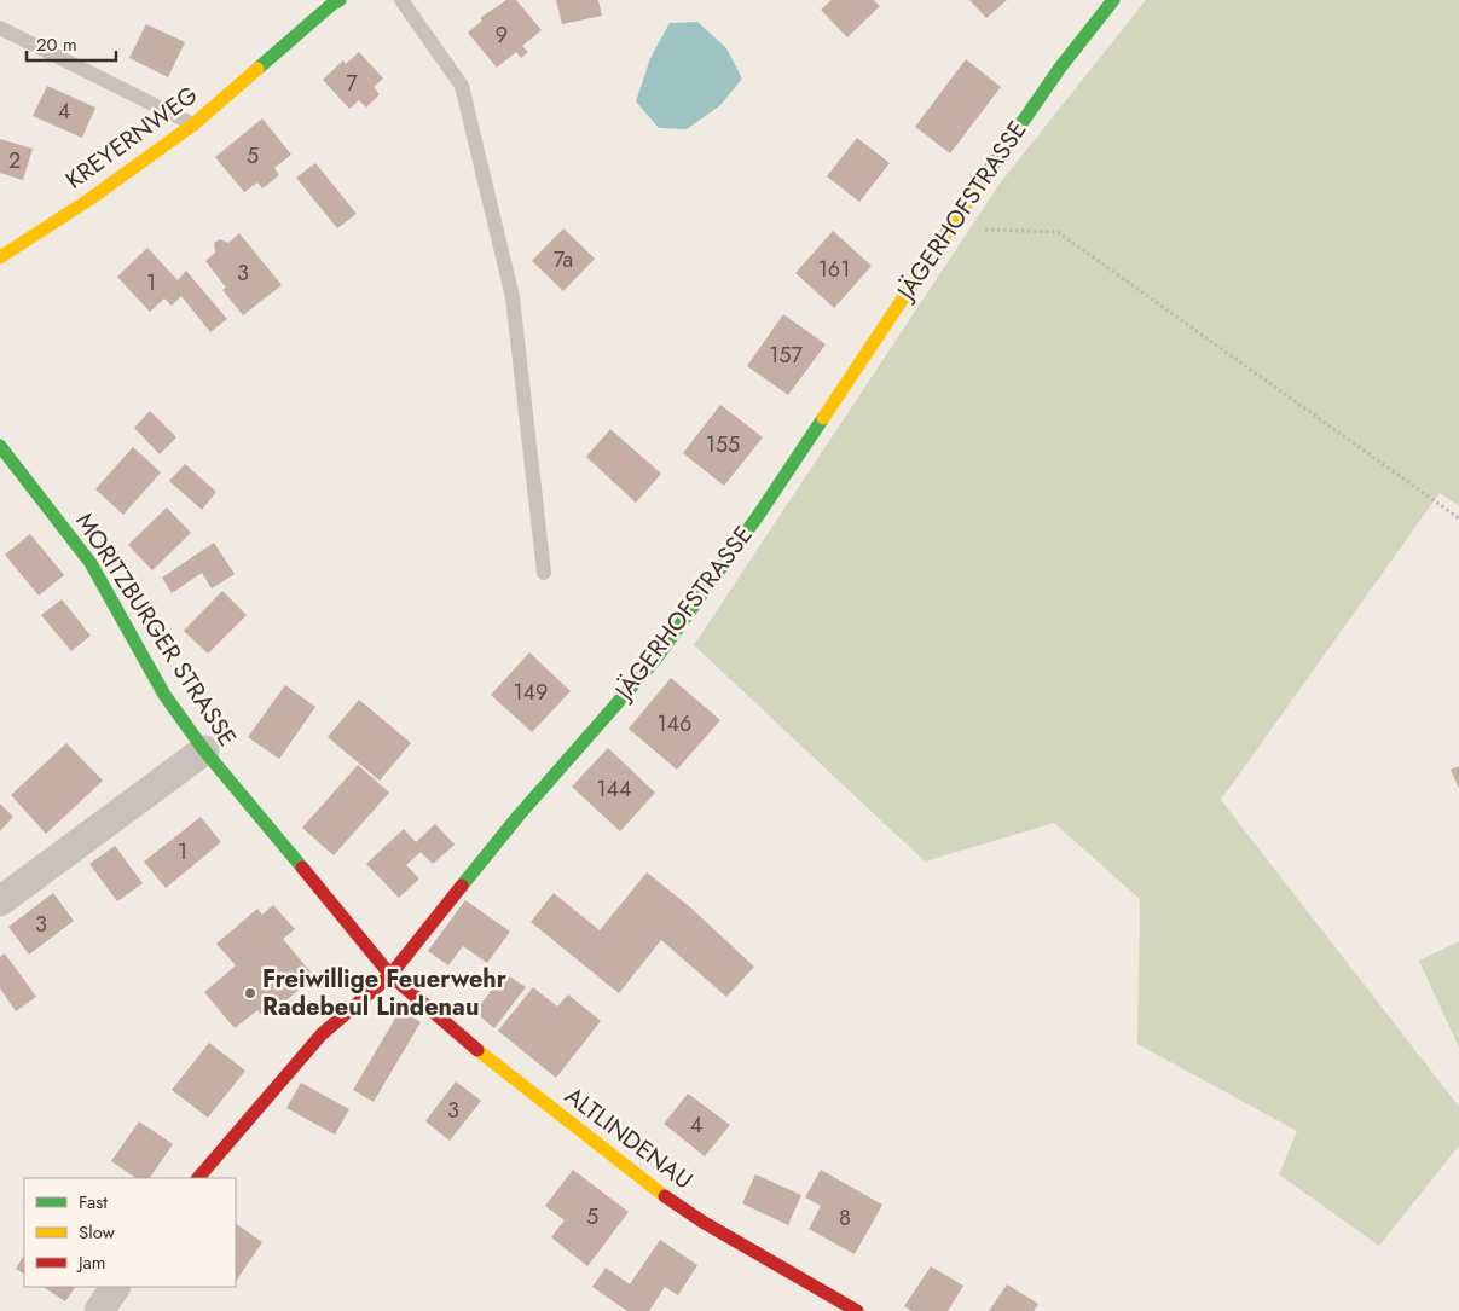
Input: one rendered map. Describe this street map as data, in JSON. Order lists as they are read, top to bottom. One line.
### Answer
{"streets":{"street":["KREYERNWEG","JÄGERHOFSTRASSE","MORITZBURGER STRASSE","ALTLINDENAU"]},"crossings":[["JÄGERHOFSTRASSE","MORITZBURGER STRASSE"],["JÄGERHOFSTRASSE","ALTLINDENAU"],["MORITZBURGER STRASSE","ALTLINDENAU"]],"places":["Freiwillige Feuerwehr Radebeul Lindenau"],"house_numbers":["9","7","4","5","2","7a","161","3","1","157","155","149","146","144","1","3","3","4","5","8"],"legend":["Fast","Slow","Jam"],"scale_bar":"20 m"}
